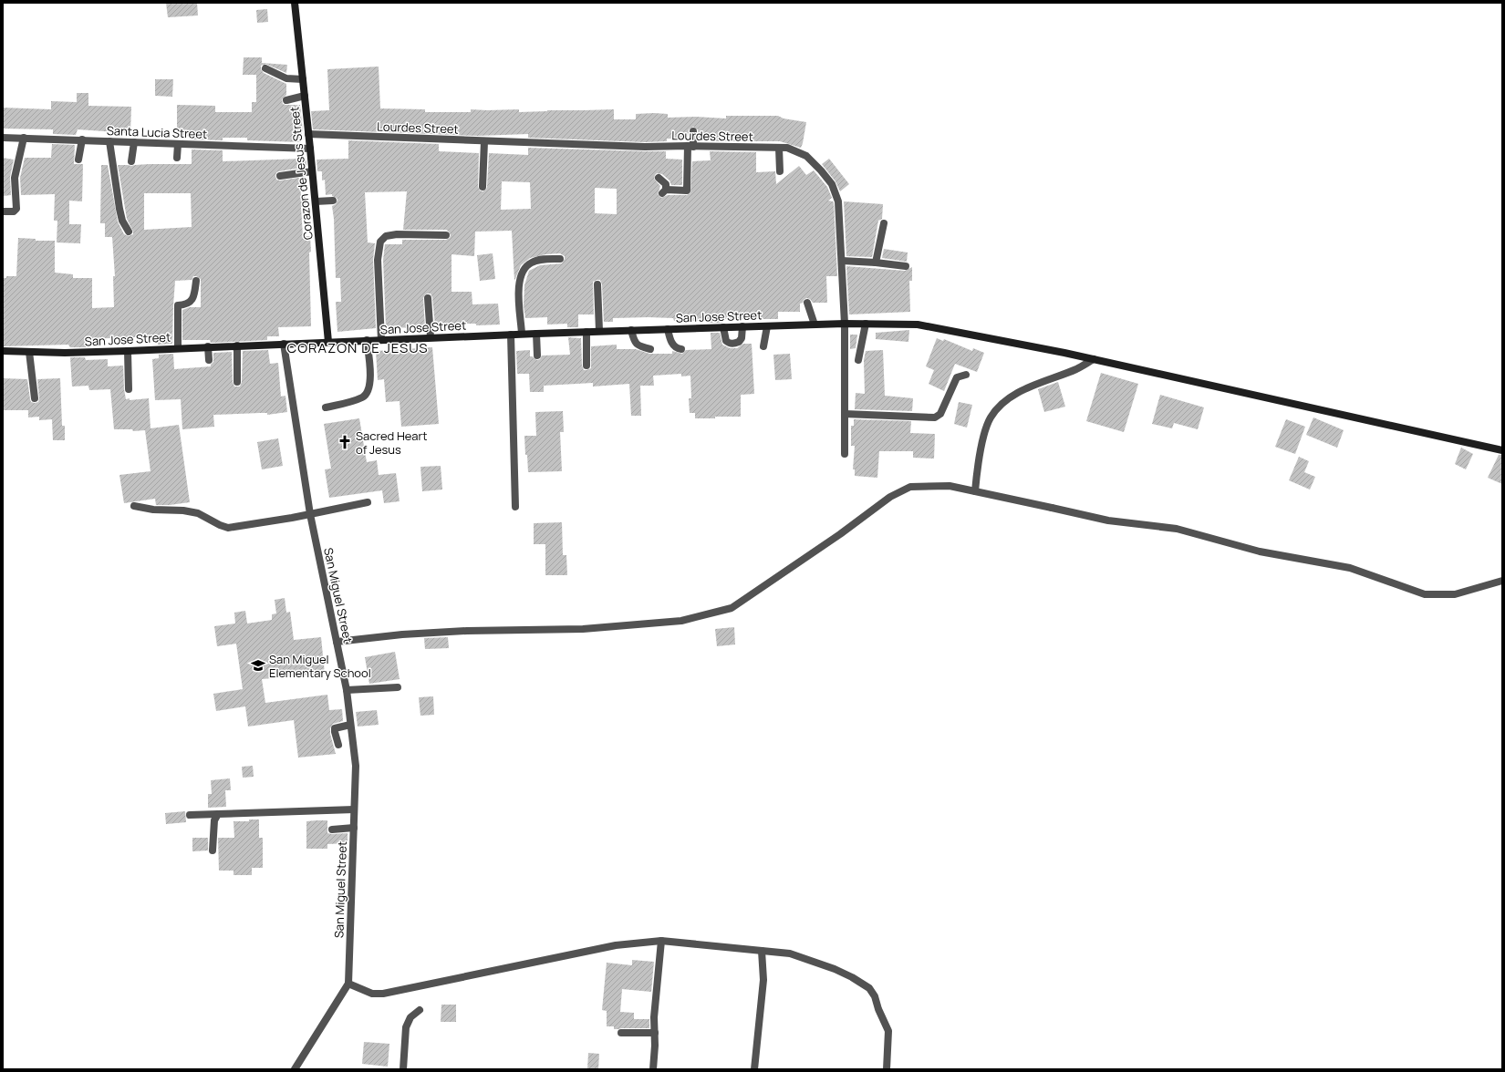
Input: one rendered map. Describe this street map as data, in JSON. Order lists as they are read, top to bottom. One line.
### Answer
{"streets":{"street":["Lourdes Street","Santa Lucia Street","Corazon de Jesus Street","San Jose Street","San Miguel Street"]},"crossings":[["Lourdes Street","Corazon de Jesus Street"],["Lourdes Street","San Jose Street"],["Santa Lucia Street","Corazon de Jesus Street"],["Corazon de Jesus Street","San Jose Street"],["San Jose Street","San Miguel Street"]],"districts":["CORAZON DE JESUS"],"places":{"church":["Sacred Heart of Jesus"],"school or university":["San Miguel Elementary School"]}}
